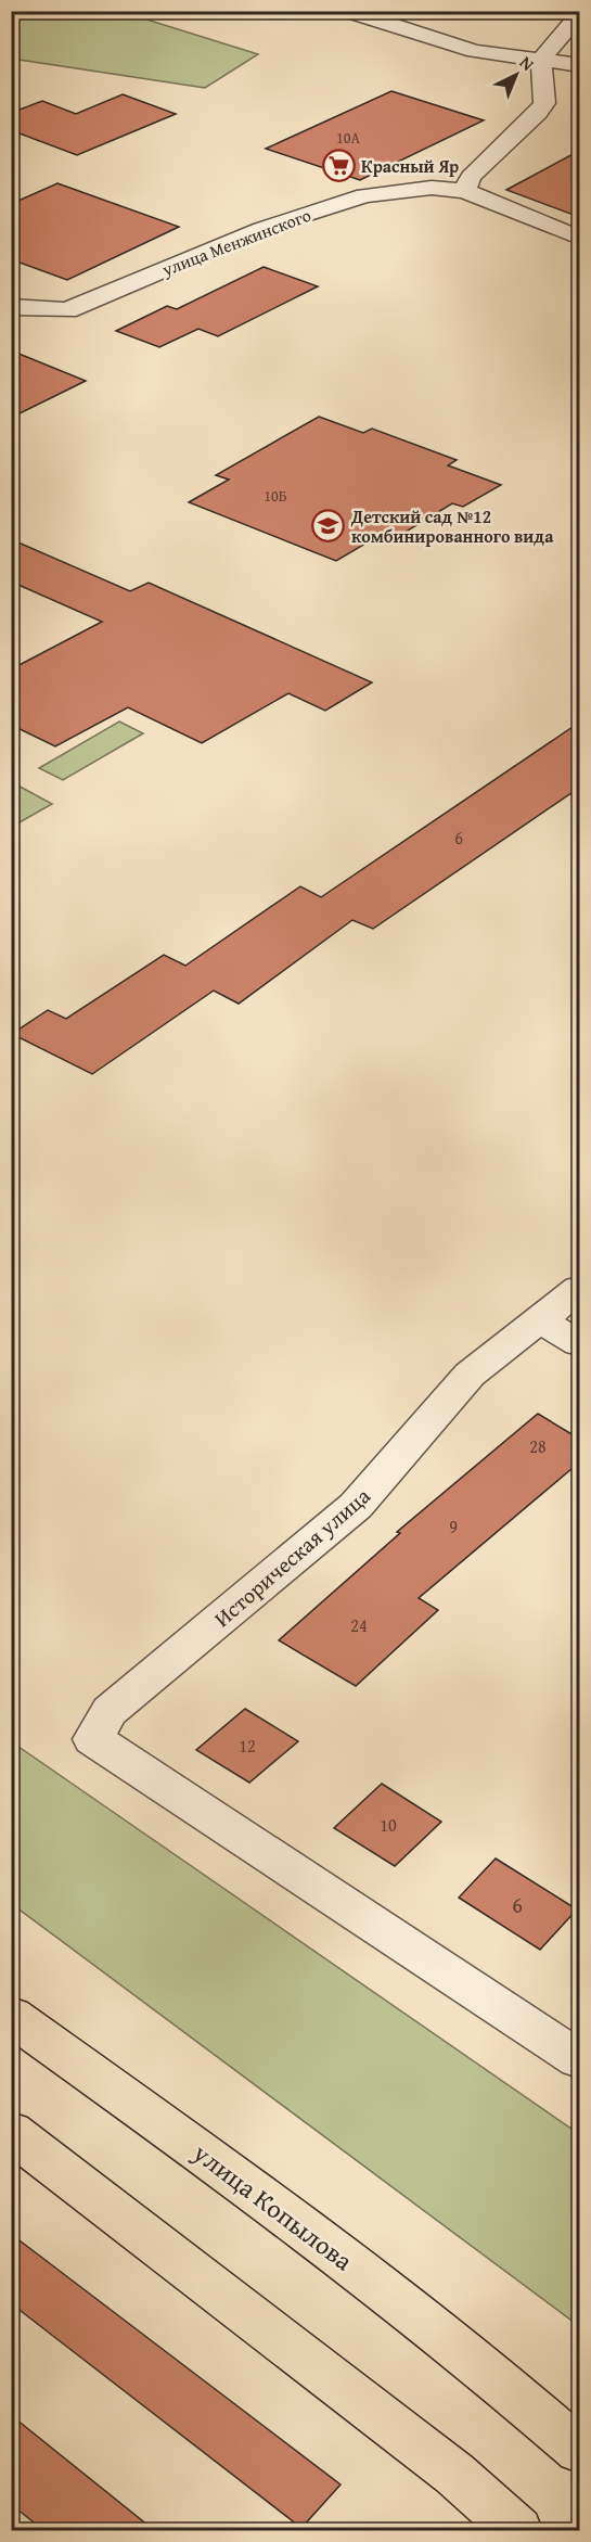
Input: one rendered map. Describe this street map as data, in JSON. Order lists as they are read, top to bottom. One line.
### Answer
{"streets":{"main road":["улица Копылова"],"street":["улица Менжинского","Историческая улица"]},"places":{"supermarket":["Красный Яр"],"school or university":["Детский сад №12 комбинированного вида"]},"house_numbers":["10А","10Б","6","28","9","24","12","10","6"],"north":"top right"}
